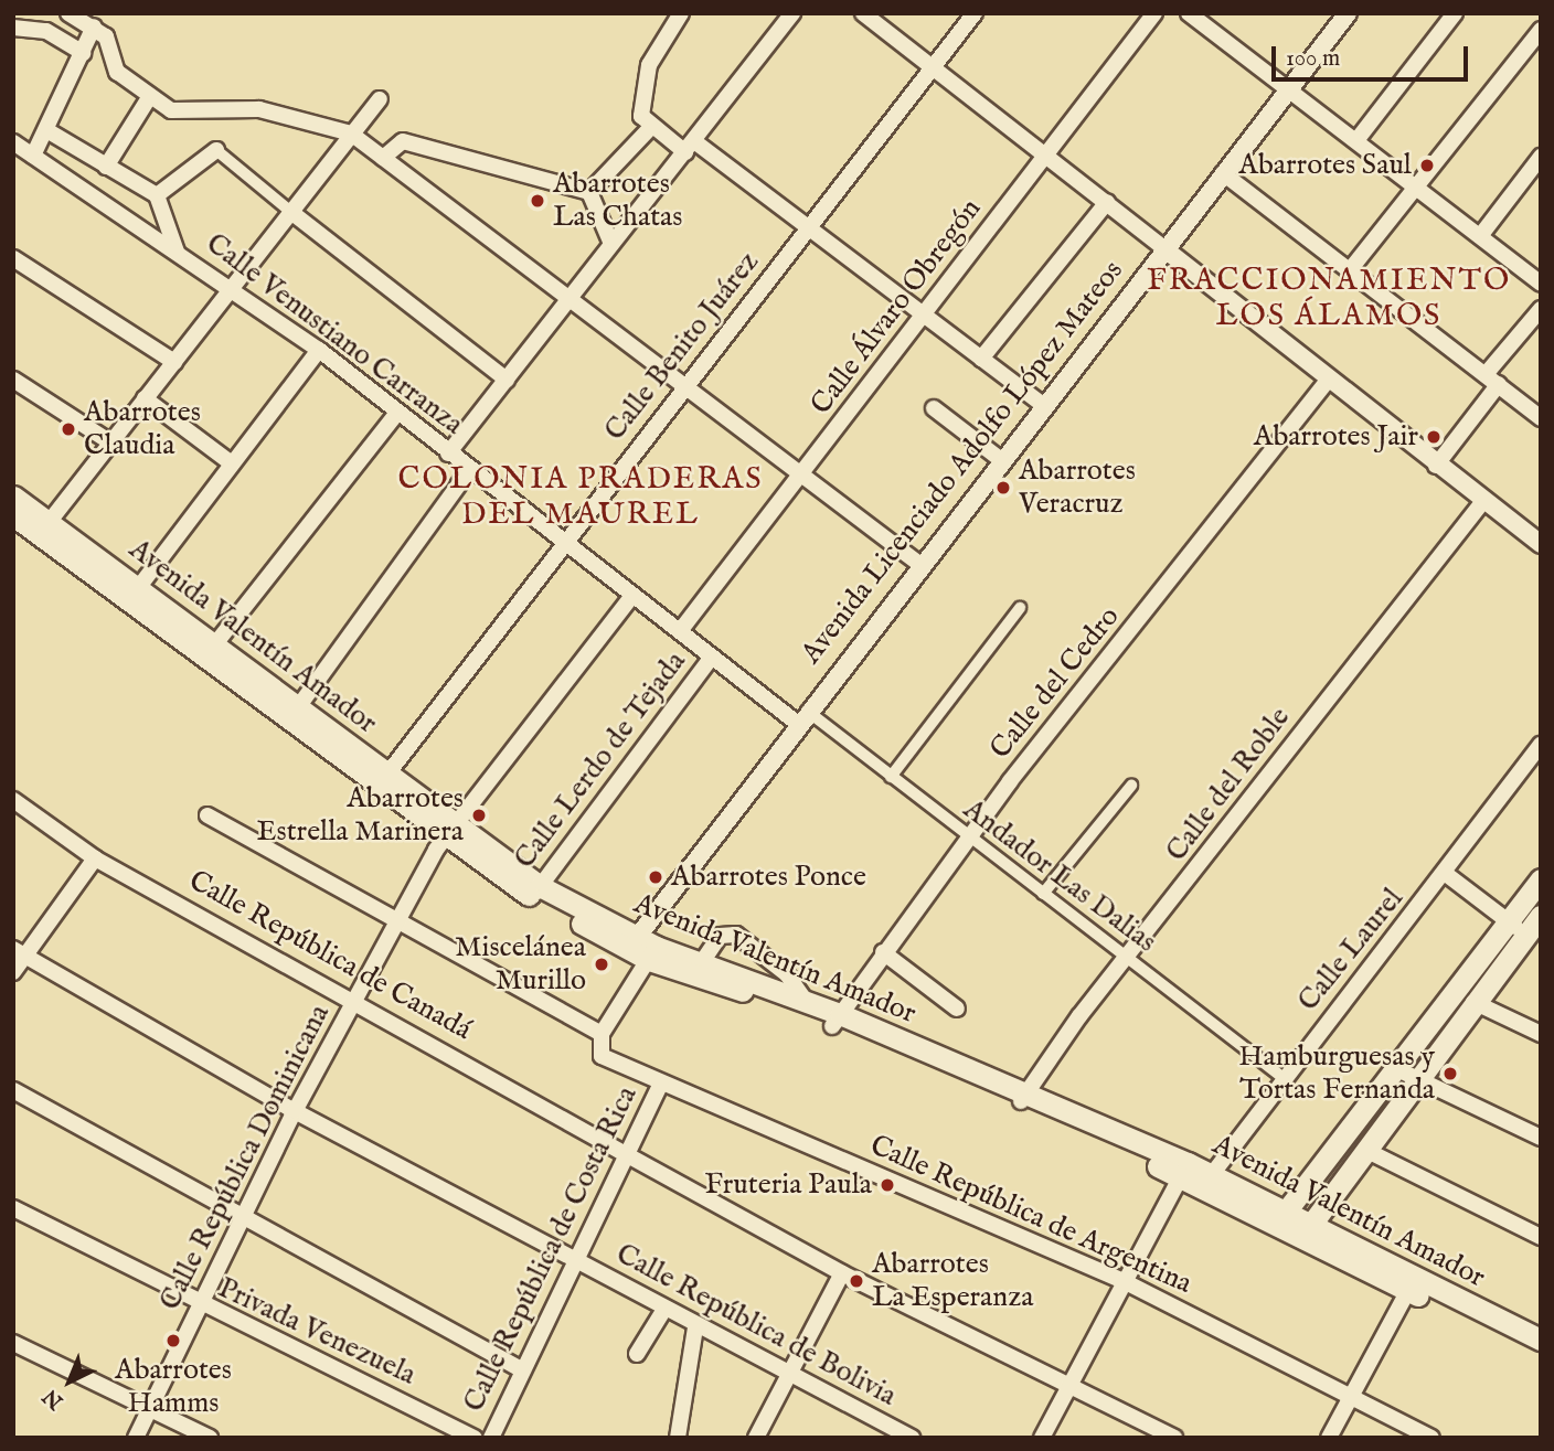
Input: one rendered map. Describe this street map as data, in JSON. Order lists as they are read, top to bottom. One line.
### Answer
{"streets":{"main road":["Avenida Valentín Amador"],"street":["Calle Álvaro Obregón","Calle Venustiano Carranza","Calle Benito Juárez","Avenida Licenciado Adolfo López Mateos","Calle del Cedro","Calle Lerdo de Tejada","Calle del Roble","Andador Las Dalias","Calle Laurel","Calle República de Canadá","Calle República Dominicana","Calle República de Argentina","Calle República de Costa Rica","Calle República de Bolivia","Privada Venezuela"]},"crossings":[["Calle Álvaro Obregón","Calle Venustiano Carranza"],["Calle Venustiano Carranza","Calle Benito Juárez"],["Calle Venustiano Carranza","Avenida Licenciado Adolfo López Mateos"],["Calle Venustiano Carranza","Calle Lerdo de Tejada"],["Calle Venustiano Carranza","Andador Las Dalias"],["Calle Venustiano Carranza","Calle República Dominicana"],["Calle Benito Juárez","Avenida Valentín Amador"],["Avenida Licenciado Adolfo López Mateos","Avenida Valentín Amador"],["Avenida Licenciado Adolfo López Mateos","Andador Las Dalias"],["Avenida Valentín Amador","Calle del Cedro"],["Avenida Valentín Amador","Calle Lerdo de Tejada"],["Avenida Valentín Amador","Calle del Roble"],["Avenida Valentín Amador","Calle Laurel"],["Avenida Valentín Amador","Calle República Dominicana"],["Calle del Cedro","Andador Las Dalias"],["Calle del Roble","Andador Las Dalias"],["Andador Las Dalias","Calle Laurel"],["Calle República de Canadá","Calle República Dominicana"],["Calle República de Canadá","Calle República de Costa Rica"],["Calle República Dominicana","Calle República de Bolivia"],["Calle República Dominicana","Privada Venezuela"],["Calle República de Argentina","Calle República de Costa Rica"],["Calle República de Costa Rica","Calle República de Bolivia"]],"districts":["FRACCIONAMIENTO LOS ÁLAMOS","COLONIA PRADERAS DEL MAUREL"],"places":["Abarrotes Saul","Abarrotes Las Chatas","Abarrotes Claudia","Abarrotes Jair","Abarrotes Veracruz","Abarrotes Estrella Marinera","Abarrotes Ponce","Miscelánea Murillo","Hamburguesas y Tortas Fernanda","Fruteria Paula","Abarrotes La Esperanza","Abarrotes Hamms"],"scale_bar":"100 m","north":"bottom left"}
